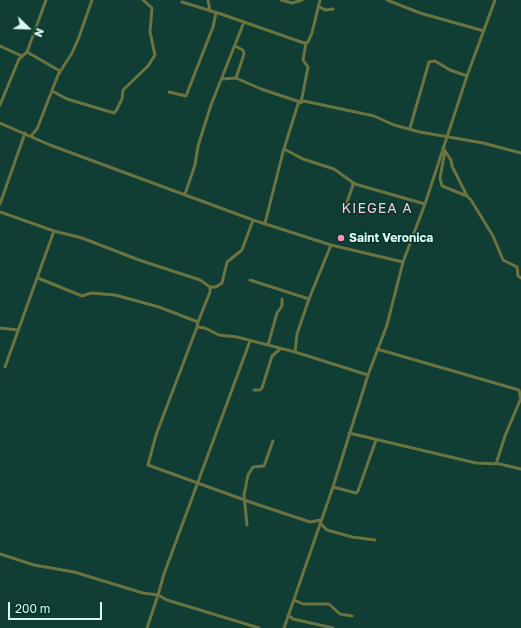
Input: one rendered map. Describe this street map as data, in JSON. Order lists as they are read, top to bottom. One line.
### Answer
{"districts":["KIEGEA A"],"places":["Saint Veronica"],"scale_bar":"200 m","north":"bottom right"}
